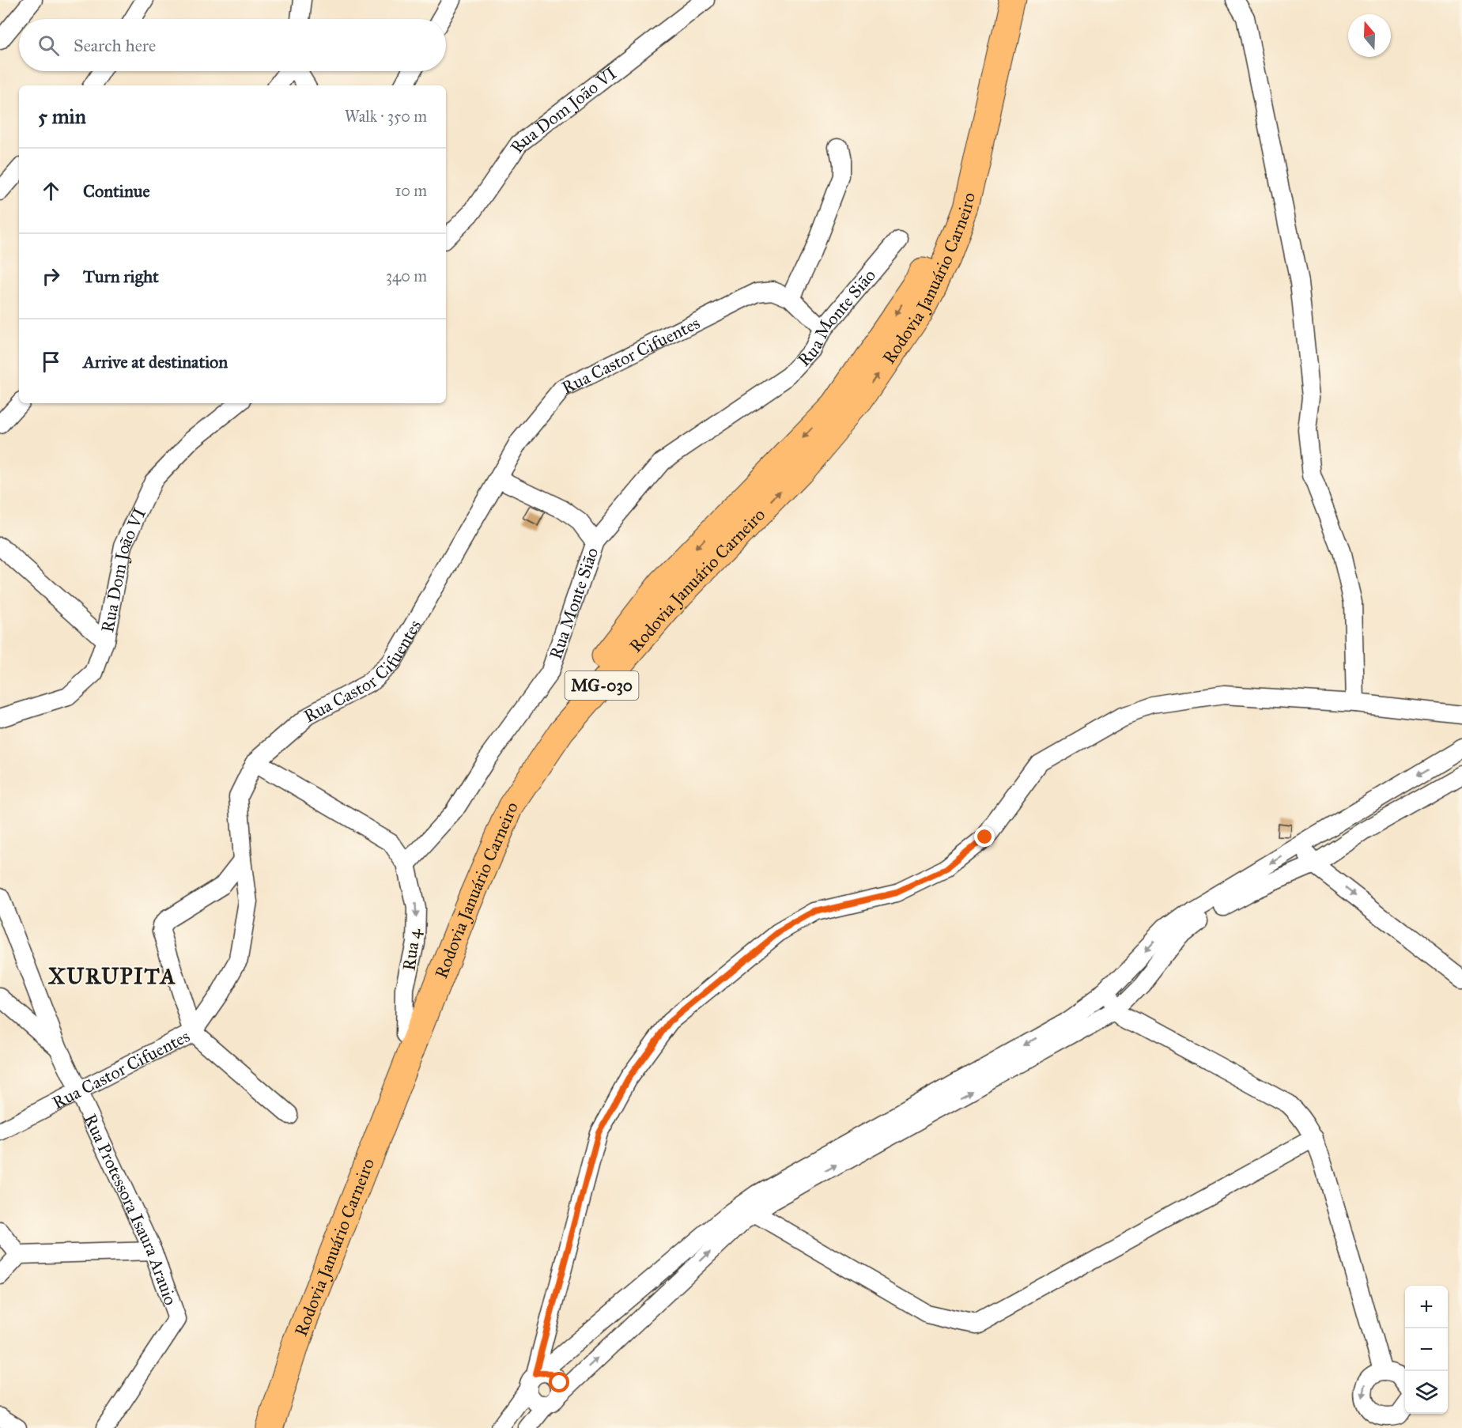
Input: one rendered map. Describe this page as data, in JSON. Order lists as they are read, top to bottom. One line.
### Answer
{"streets":{"highway":["Rodovia Januário Carneiro","MG-030"],"street":["Rua Dom João VI","Rua Monte Sião","Rua Castor Cifuentes","Rua 4","Rua Protessora Isaura Arauio"]},"crossings":[["Rodovia Januário Carneiro","Rua 4"],["Rua Monte Sião","Rua Castor Cifuentes"],["Rua Monte Sião","Rua 4"],["Rua Castor Cifuentes","Rua Protessora Isaura Arauio"]],"one_way":["Rua 4"],"districts":["XURUPITA"],"north":"top","page":{"search":"Search here","heading":["5 min","Walk · 350 m"],"list":[["Continue","10 m"],["Turn right","340 m"],"Arrive at destination"],"map_buttons":["+","−"]}}
